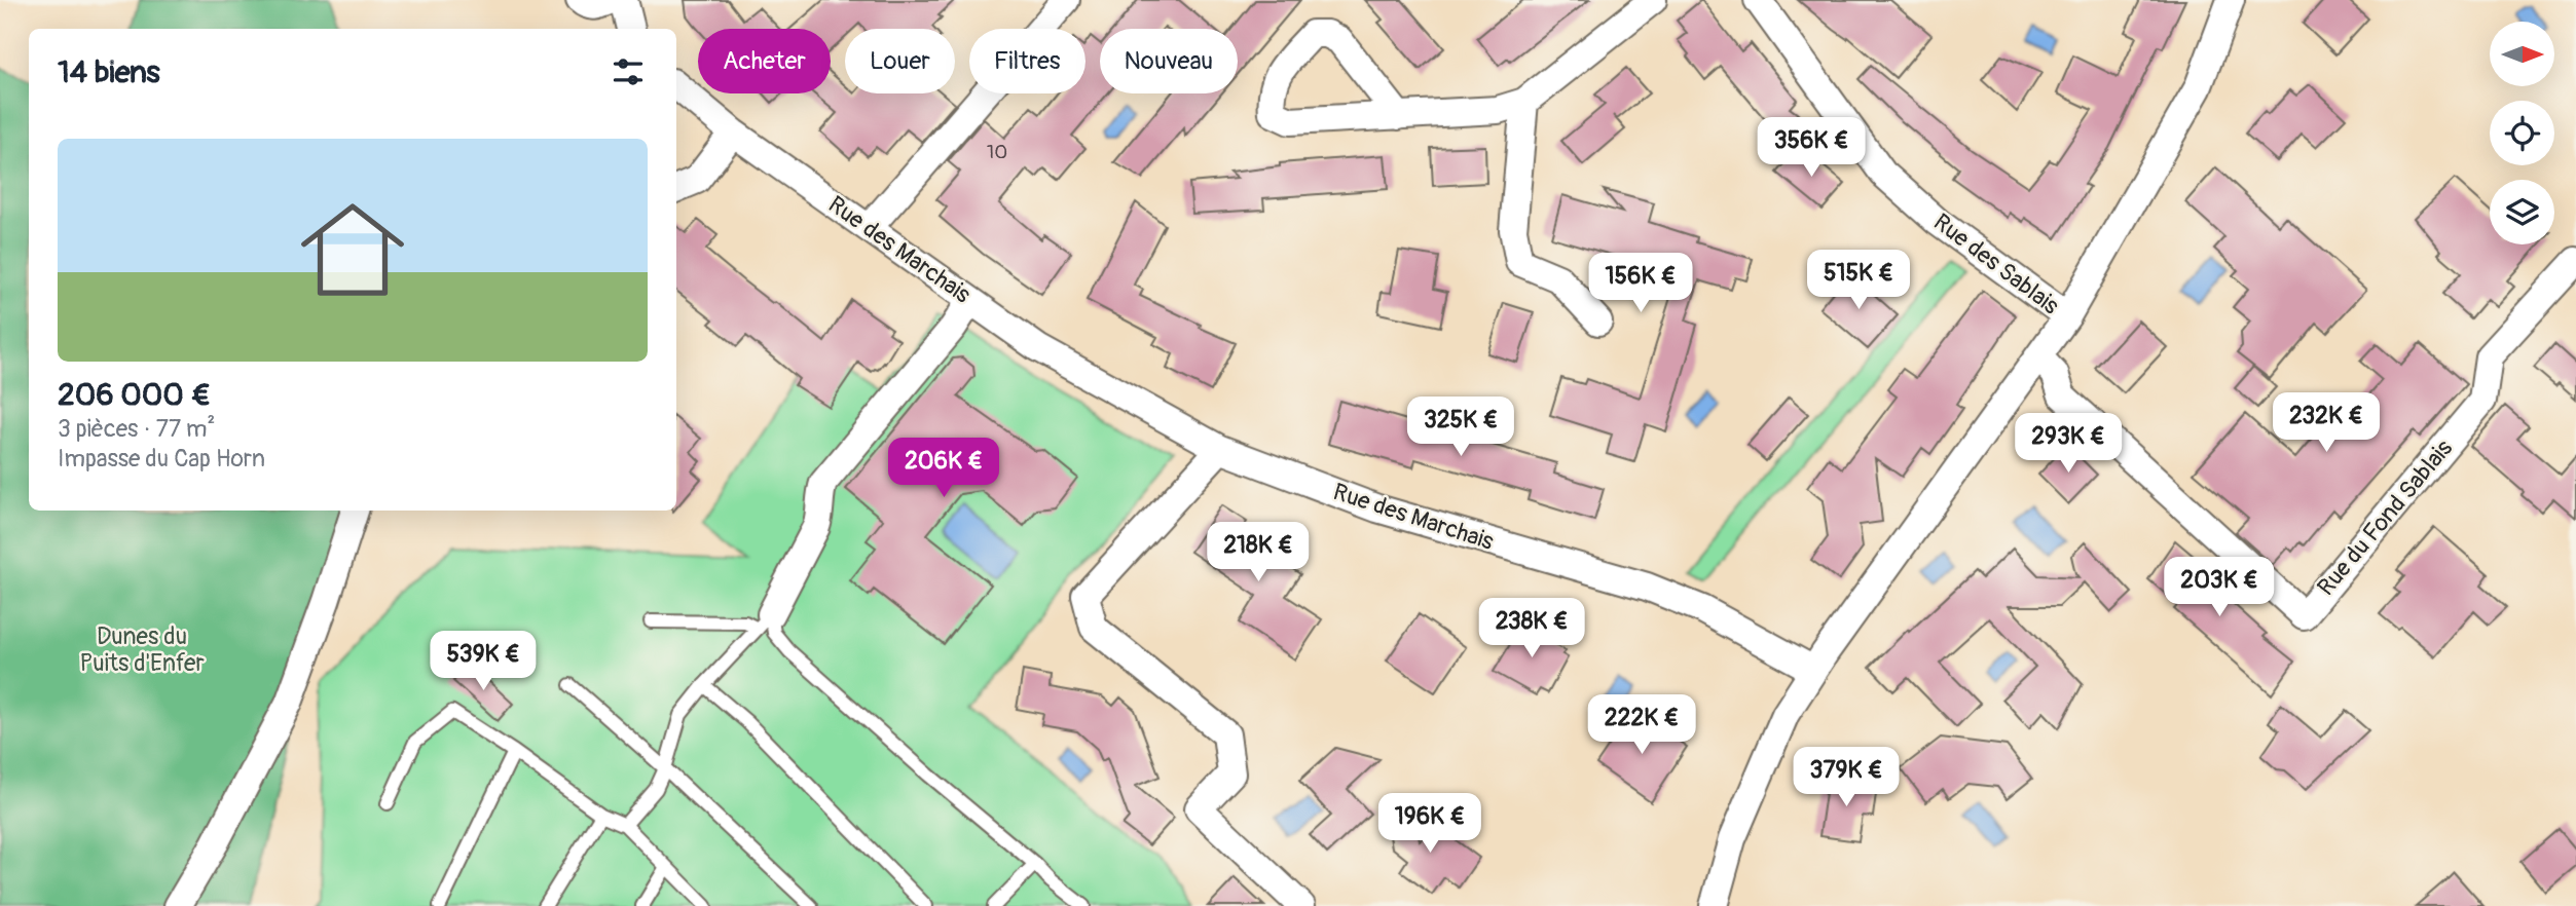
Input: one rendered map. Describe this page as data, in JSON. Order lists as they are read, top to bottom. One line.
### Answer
{"streets":{"street":["Rue des Marchais","Rue des Sablais","Rue du Fond Sablais"]},"parks":["Dunes du Puits d'Enfer"],"house_numbers":["10"],"north":"right","page":{"chip":["Acheter","Louer","Filtres","Nouveau"],"heading":"14 biens","list":[{"name":"206 000 €","note":"3 pièces · 77 m² · Impasse du Cap Horn"}],"price":["356K €","515K €","156K €","232K €","325K €","293K €","206K €","218K €","203K €","238K €","539K €","222K €","379K €","196K €"]}}
